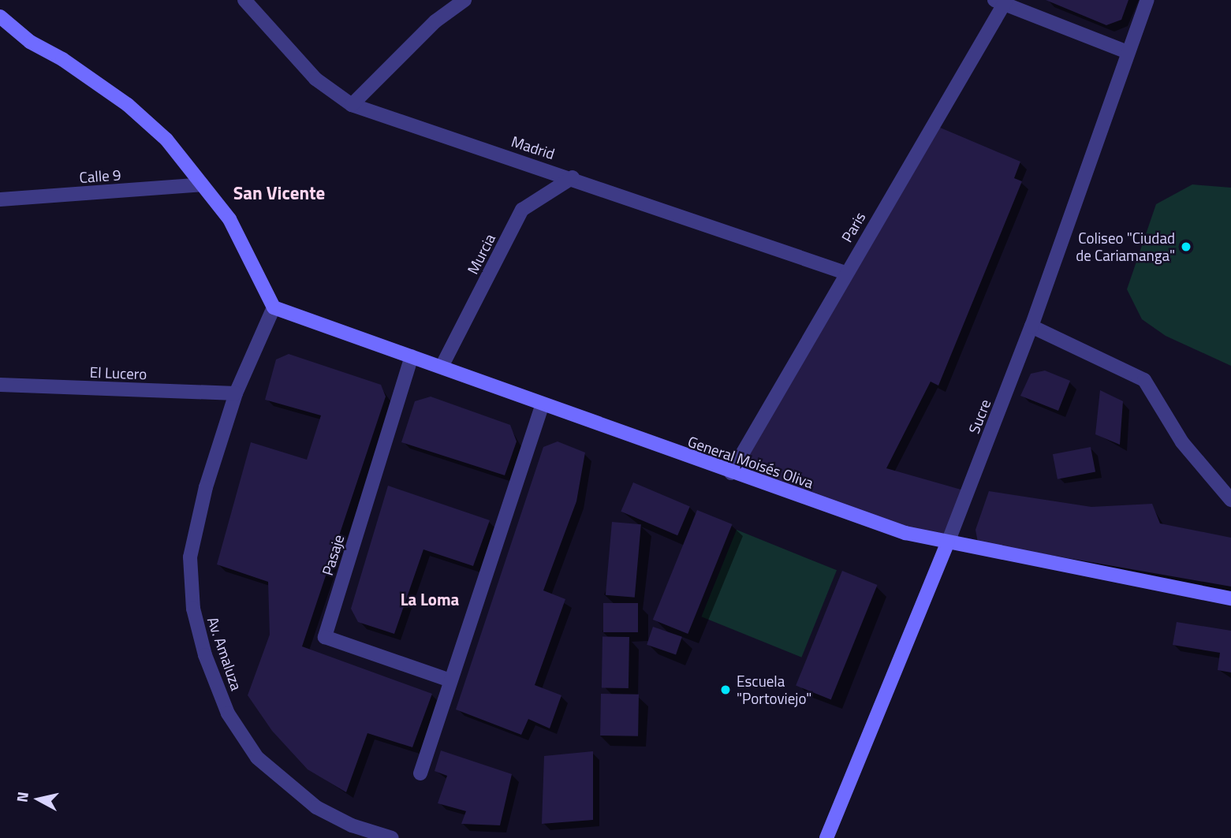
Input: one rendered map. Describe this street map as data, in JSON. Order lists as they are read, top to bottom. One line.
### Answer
{"streets":{"main road":["Sucre","General Moisés Oliva"],"street":["Madrid","Calle 9","Paris","Murcia","El Lucero","Pasaje","Av. Amaluza"]},"crossings":[["Madrid","Paris"],["Madrid","Murcia"],["Paris","General Moisés Oliva"],["Murcia","General Moisés Oliva"],["El Lucero","Av. Amaluza"],["Sucre","General Moisés Oliva"],["General Moisés Oliva","Pasaje"],["General Moisés Oliva","Av. Amaluza"]],"districts":["San Vicente","La Loma"],"places":["Coliseo \"Ciudad de Cariamanga\"","Escuela \"Portoviejo\""],"north":"left"}
